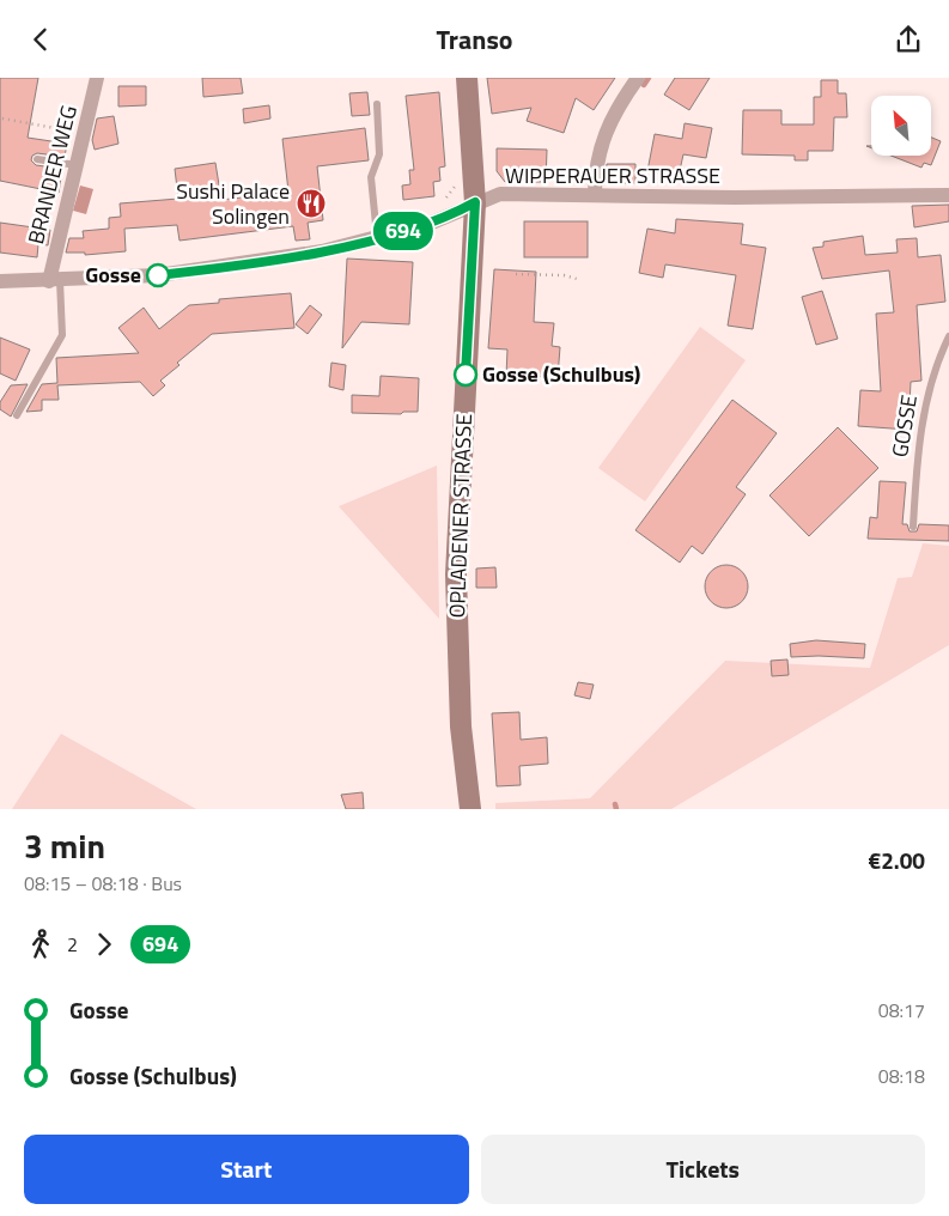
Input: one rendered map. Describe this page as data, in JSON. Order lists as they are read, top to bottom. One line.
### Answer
{"streets":{"main road":["OPLADENER STRASSE"],"street":["BRANDER WEG","WIPPERAUER STRASSE"],"lane":["GOSSE"]},"crossings":[["BRANDER WEG","WIPPERAUER STRASSE"],["WIPPERAUER STRASSE","OPLADENER STRASSE"]],"places":{"restaurant":["Sushi Palace Solingen"],"other":["Gosse","Gosse (Schulbus)"]},"lines":["bus line 694"],"north":"top left","page":{"header":"Transo","on_map":"694","heading":["3 min","08:15 – 08:18 · Bus","€2.00"],"legs":["2","694"],"list":[{"name":"Gosse","value":"08:17"},{"name":"Gosse (Schulbus)","value":"08:18"}],"buttons":["Start","Tickets"]}}
